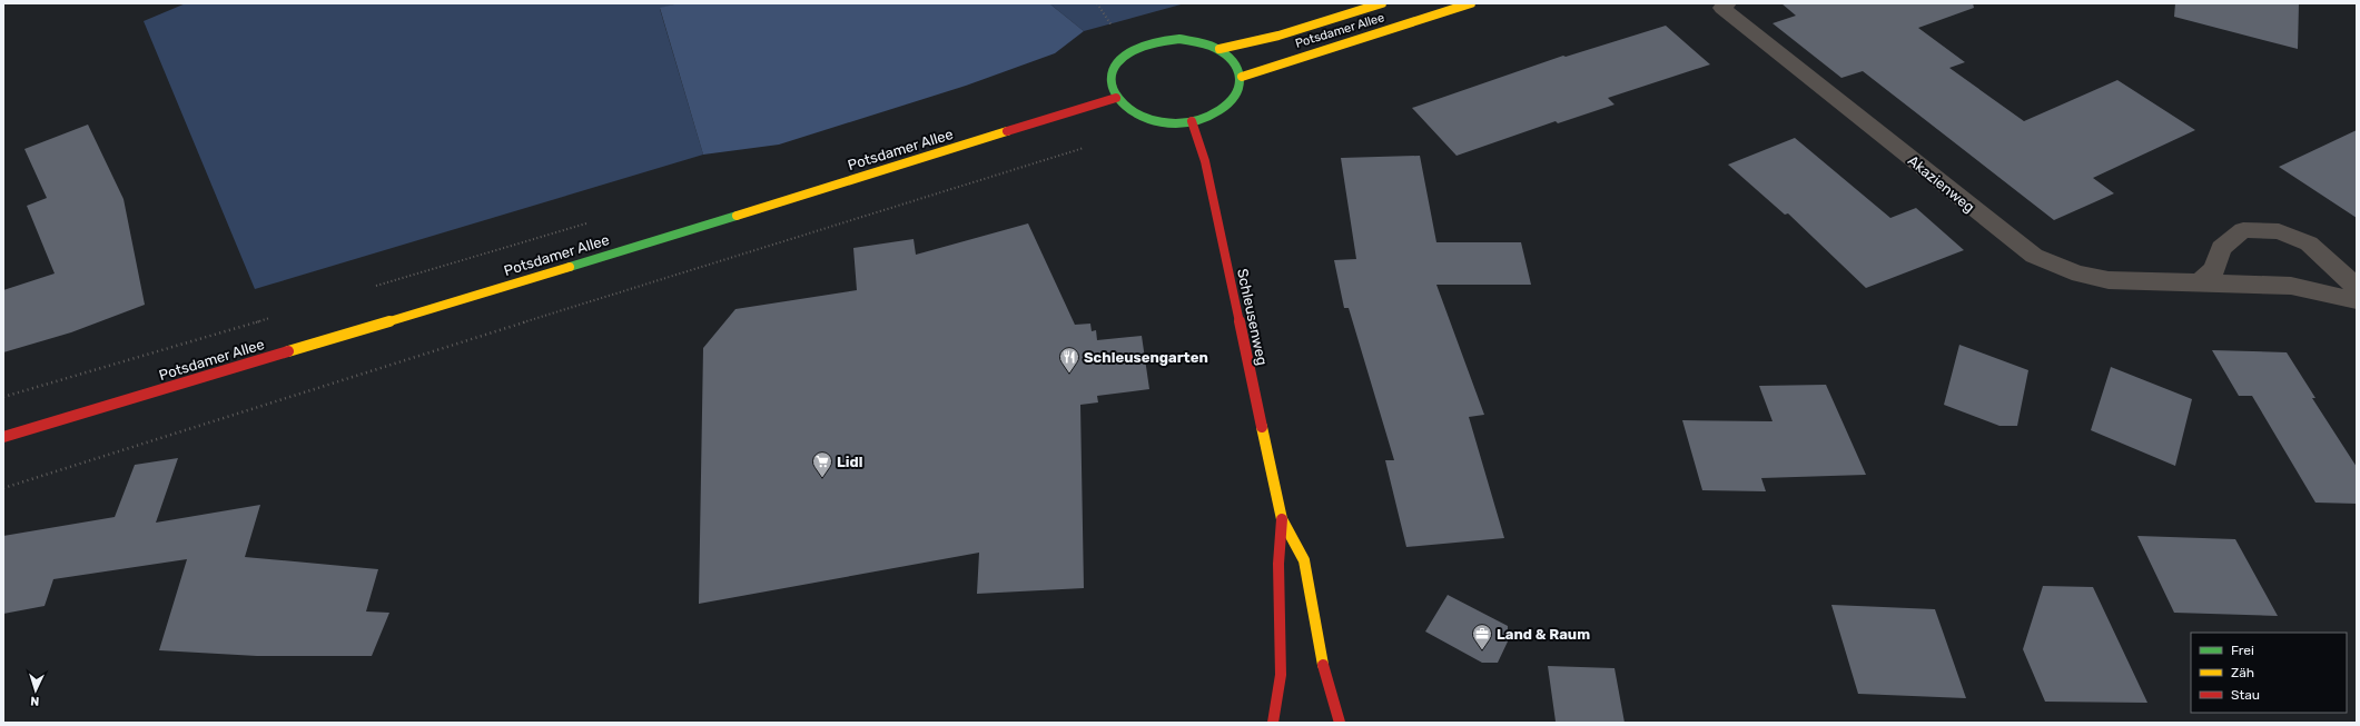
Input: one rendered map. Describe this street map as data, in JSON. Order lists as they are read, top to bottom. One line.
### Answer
{"streets":{"street":["Potsdamer Allee","Akazienweg","Schleusenweg"]},"crossings":[["Potsdamer Allee","Schleusenweg"]],"places":{"restaurant":["Schleusengarten"],"supermarket":["Lidl"],"office":["Land & Raum"]},"legend":["Frei","Zäh","Stau"],"north":"bottom"}
